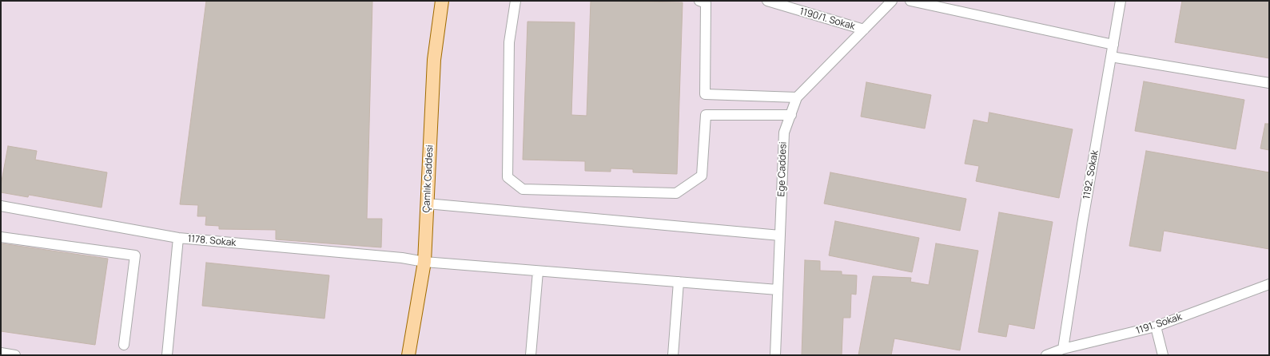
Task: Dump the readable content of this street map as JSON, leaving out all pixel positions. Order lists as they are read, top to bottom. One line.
{"streets":{"main road":["Çamlık Caddesi"],"street":["1190/1. Sokak","Ege Caddesi","1192. Sokak","1178. Sokak","1191. Sokak"]},"crossings":[["1190/1. Sokak","Ege Caddesi"],["Ege Caddesi","1178. Sokak"],["1192. Sokak","1191. Sokak"],["Çamlık Caddesi","1178. Sokak"]]}
